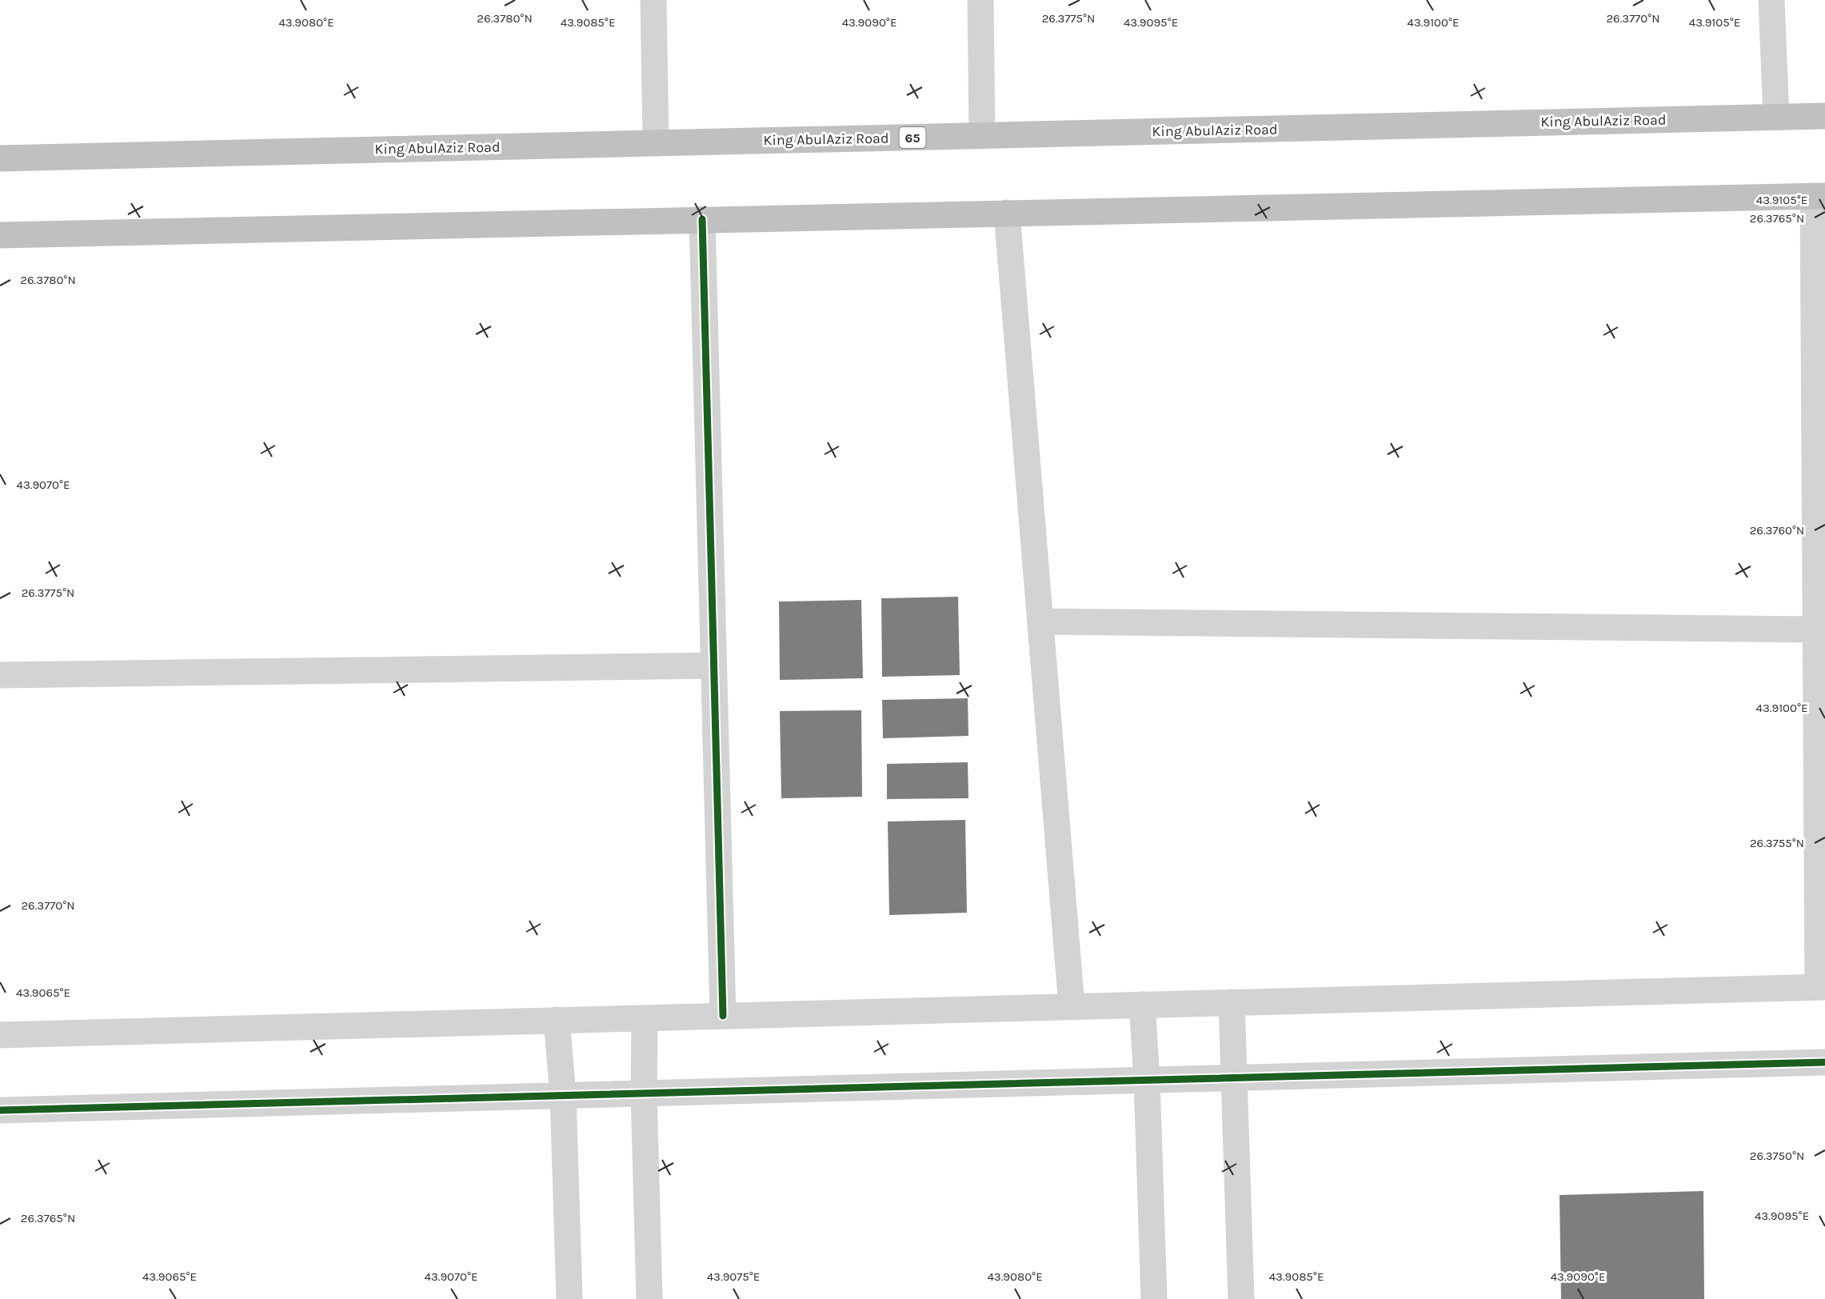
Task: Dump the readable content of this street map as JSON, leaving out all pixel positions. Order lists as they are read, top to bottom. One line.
{"streets":{"highway":["King AbulAziz Road","65"]},"coordinates":["26.3780°N","26.3775°N","26.3770°N","43.9080°E","43.9085°E","43.9090°E","43.9095°E","43.9100°E","43.9105°E","26.3765°N","43.9070°E","26.3760°N","26.3755°N","43.9065°E","26.3750°N","43.9075°E"]}
